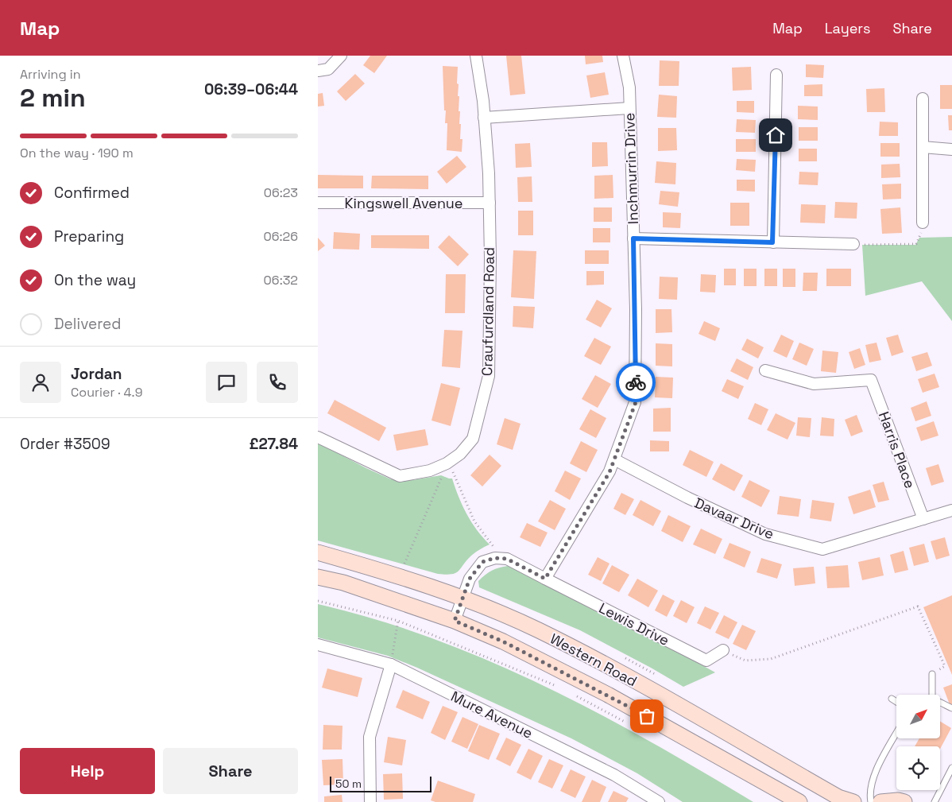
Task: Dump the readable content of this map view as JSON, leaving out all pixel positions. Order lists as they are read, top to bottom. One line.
{"streets":{"main road":["Western Road"],"street":["Inchmurrin Drive","Kingswell Avenue","Craufurdland Road","Harris Place","Davaar Drive","Lewis Drive","Mure Avenue"]},"crossings":[["Inchmurrin Drive","Davaar Drive"],["Inchmurrin Drive","Lewis Drive"],["Kingswell Avenue","Craufurdland Road"],["Harris Place","Davaar Drive"]],"scale_bar":"50 m","north":"top right","page":{"header":"Map","nav":["Map","Layers","Share"],"heading":["2 min","Arriving in","06:39–06:44"],"panel":["Jordan","Courier · 4.9","Order #3509","£27.84"],"bar":"On the way · 190 m","list":[["Confirmed","06:23"],["Preparing","06:26"],["On the way","06:32"],"Delivered"],"buttons":["Help","Share"],"scale":"50 m"}}
